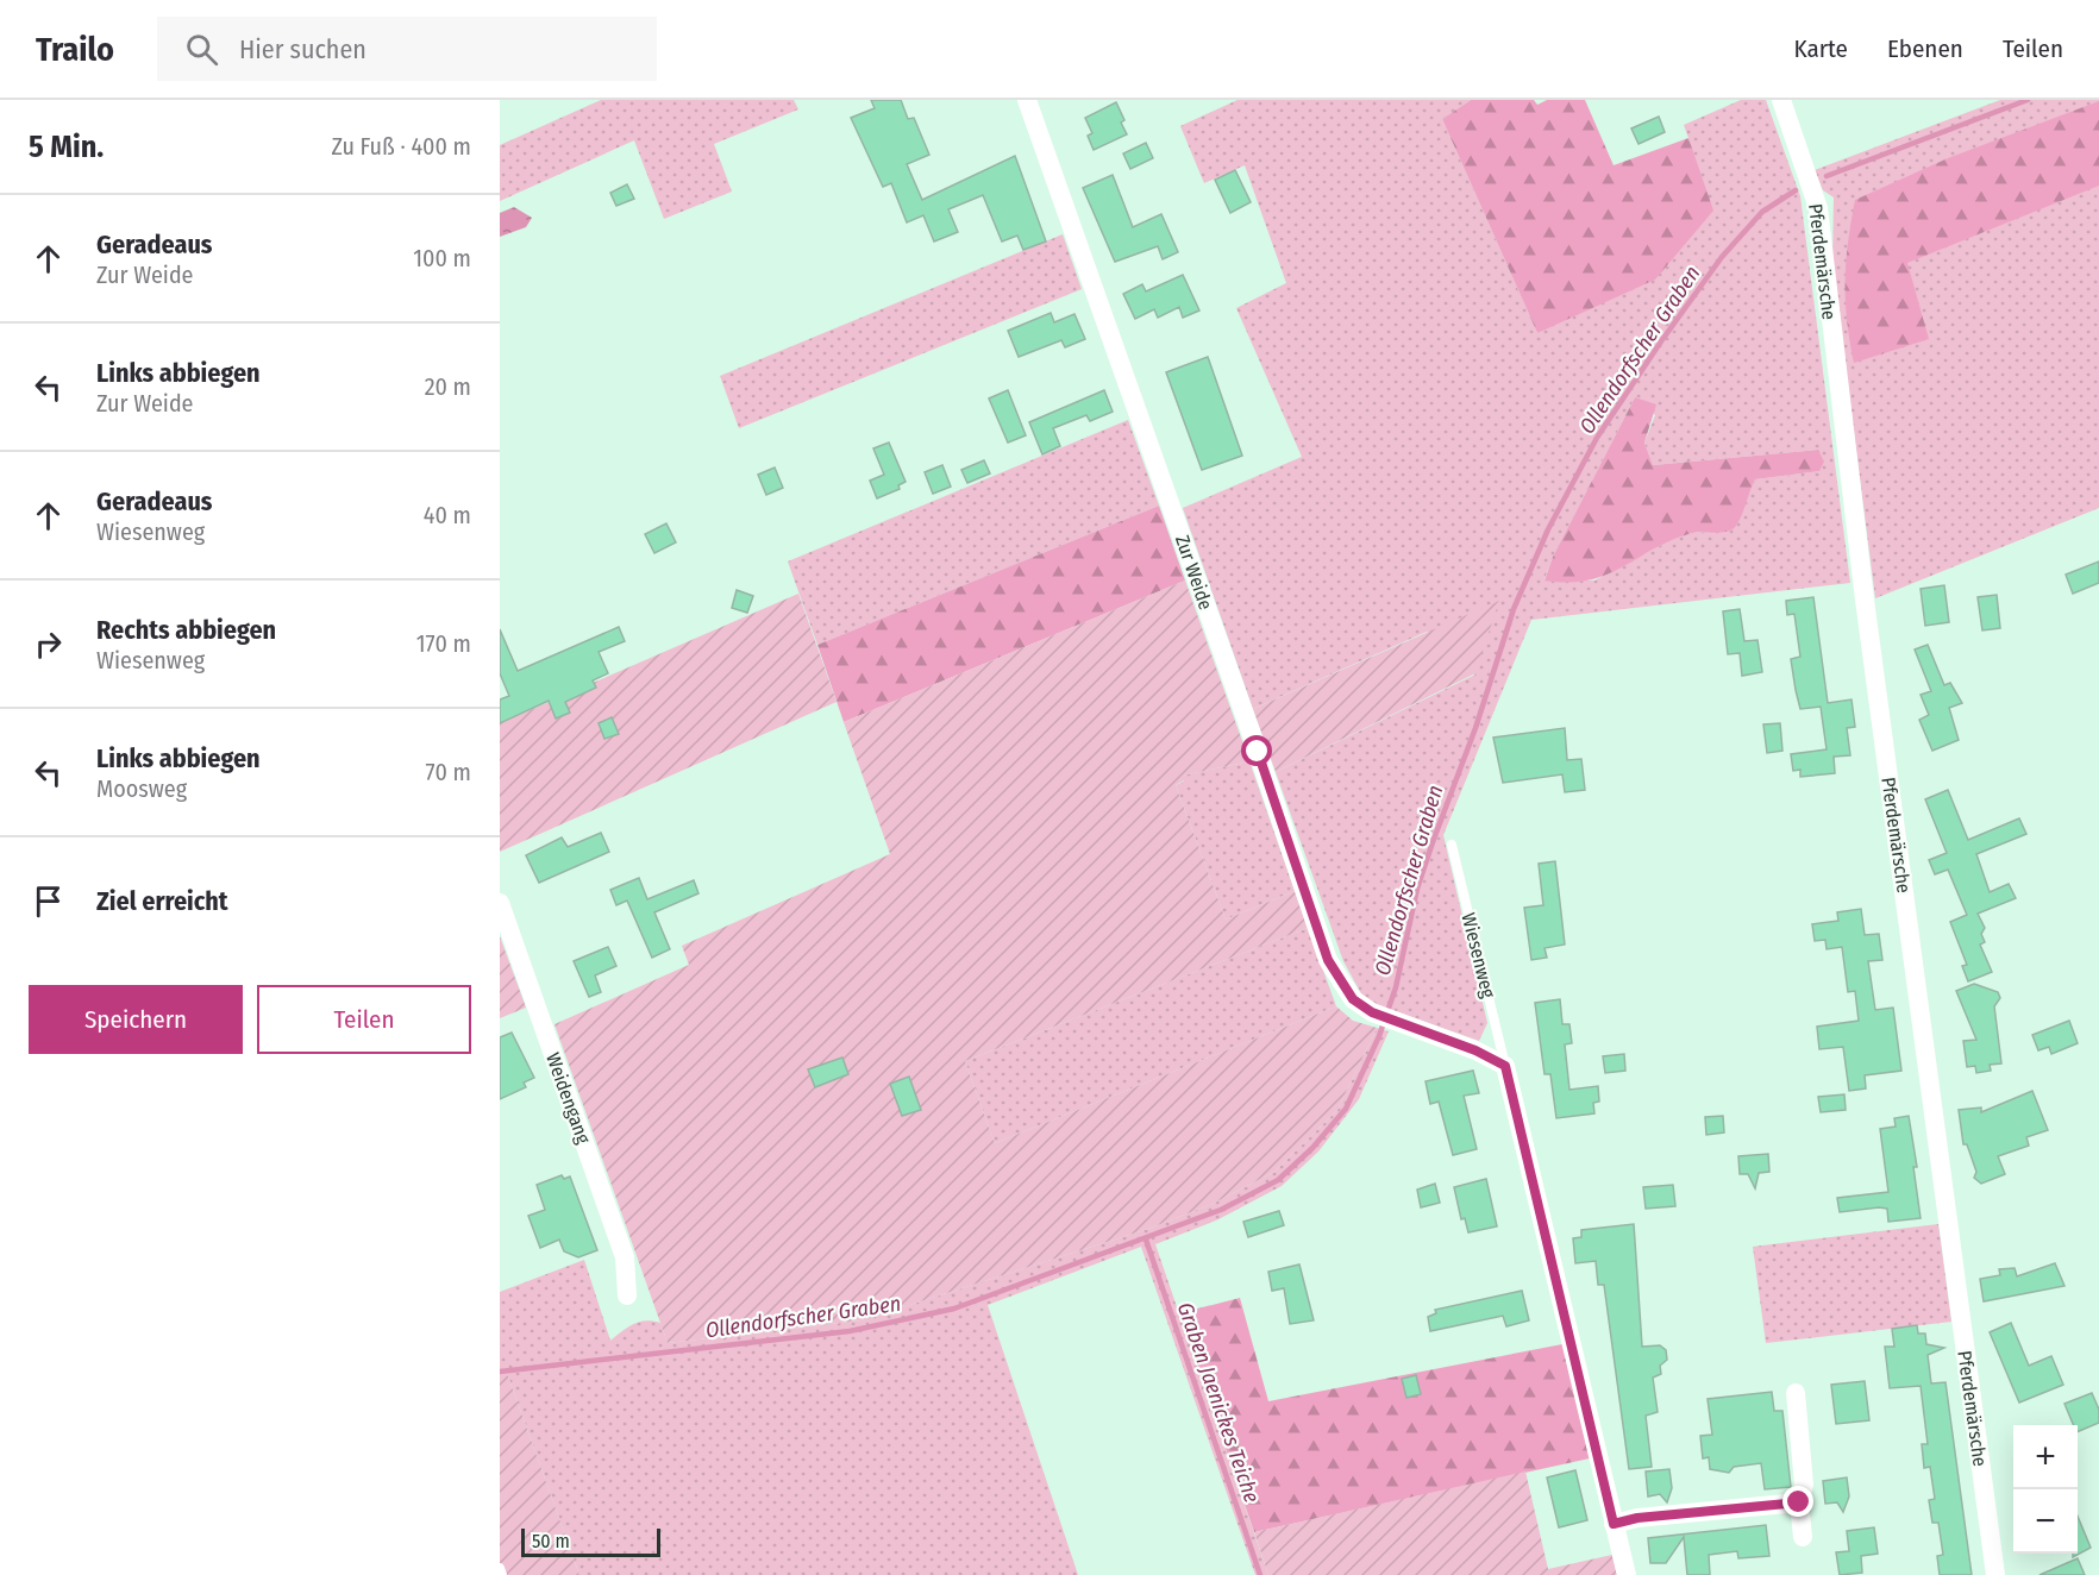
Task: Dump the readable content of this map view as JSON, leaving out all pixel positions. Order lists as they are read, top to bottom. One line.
{"streets":{"street":["Pferdemärsche","Zur Weide","Wiesenweg","Weidengang"]},"crossings":[["Zur Weide","Wiesenweg"]],"water":["Ollendorfscher Graben","Graben Jaenickes Teiche"],"scale_bar":"50 m","page":{"header":"Trailo","search":"Hier suchen","nav":["Karte","Ebenen","Teilen"],"heading":["5 Min.","Zu Fuß · 400 m"],"list":[["Geradeaus","Zur Weide","100 m"],["Links abbiegen","Zur Weide","20 m"],["Geradeaus","Wiesenweg","40 m"],["Rechts abbiegen","Wiesenweg","170 m"],["Links abbiegen","Moosweg","70 m"],"Ziel erreicht"],"buttons":["Speichern","Teilen"],"map_buttons":["+","−"],"scale":"50 m"}}
